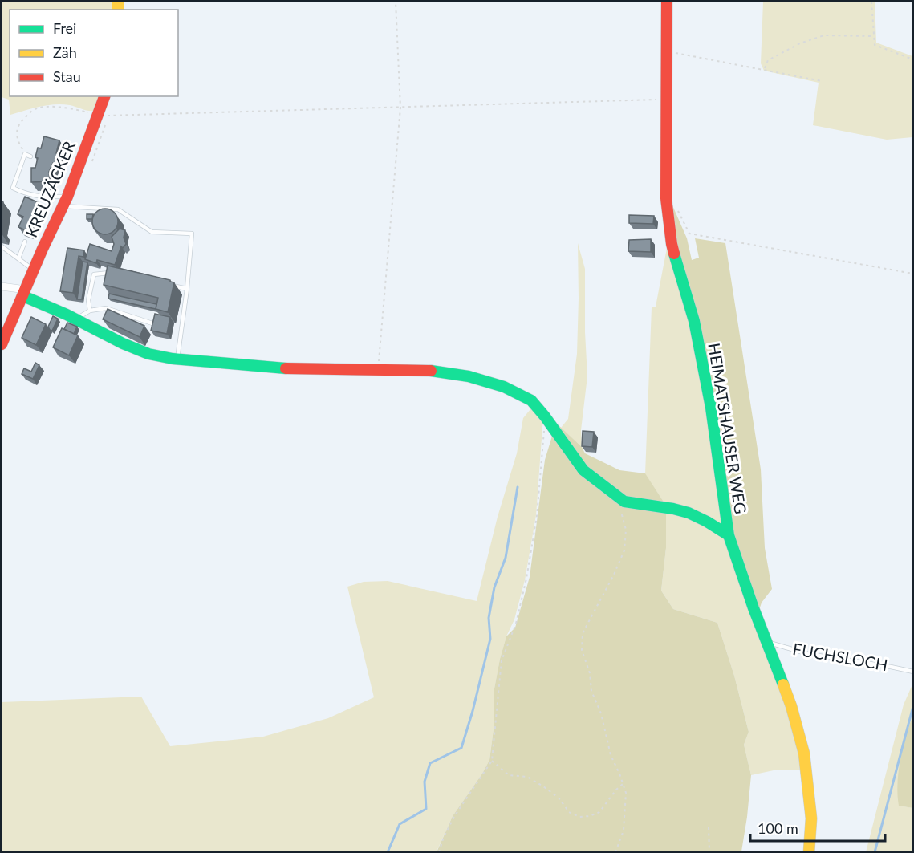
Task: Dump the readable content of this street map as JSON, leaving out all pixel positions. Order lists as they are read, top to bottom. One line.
{"streets":{"street":["KREUZÄCKER","HEIMATSHAUSER WEG"],"lane":["FUCHSLOCH"]},"crossings":[["HEIMATSHAUSER WEG","FUCHSLOCH"]],"legend":["Frei","Zäh","Stau"],"scale_bar":"100 m"}
